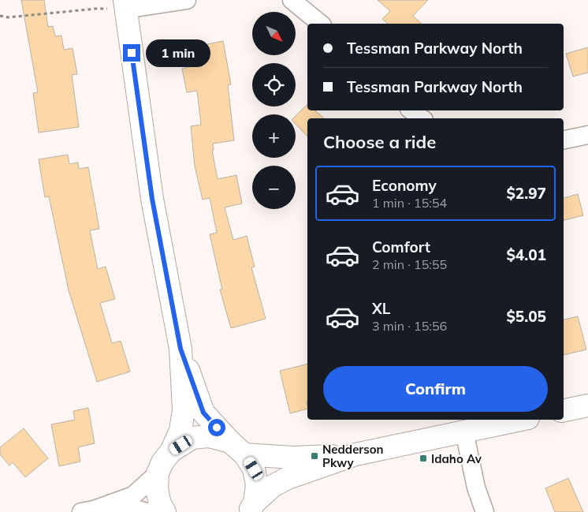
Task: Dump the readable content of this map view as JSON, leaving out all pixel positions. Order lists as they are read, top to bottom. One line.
{"places":{"transit":["Nedderson Pkwy","Idaho Av"]},"north":"bottom right","page":{"map_buttons":["+","−"],"banner":["Tessman Parkway North","Tessman Parkway North"],"bubble":"1 min","heading":"Choose a ride","list":[{"name":"Economy","note":"1 min · 15:54","value":"$2.97"},{"name":"Comfort","note":"2 min · 15:55","value":"$4.01"},{"name":"XL","note":"3 min · 15:56","value":"$5.05"}],"buttons":"Confirm"}}
